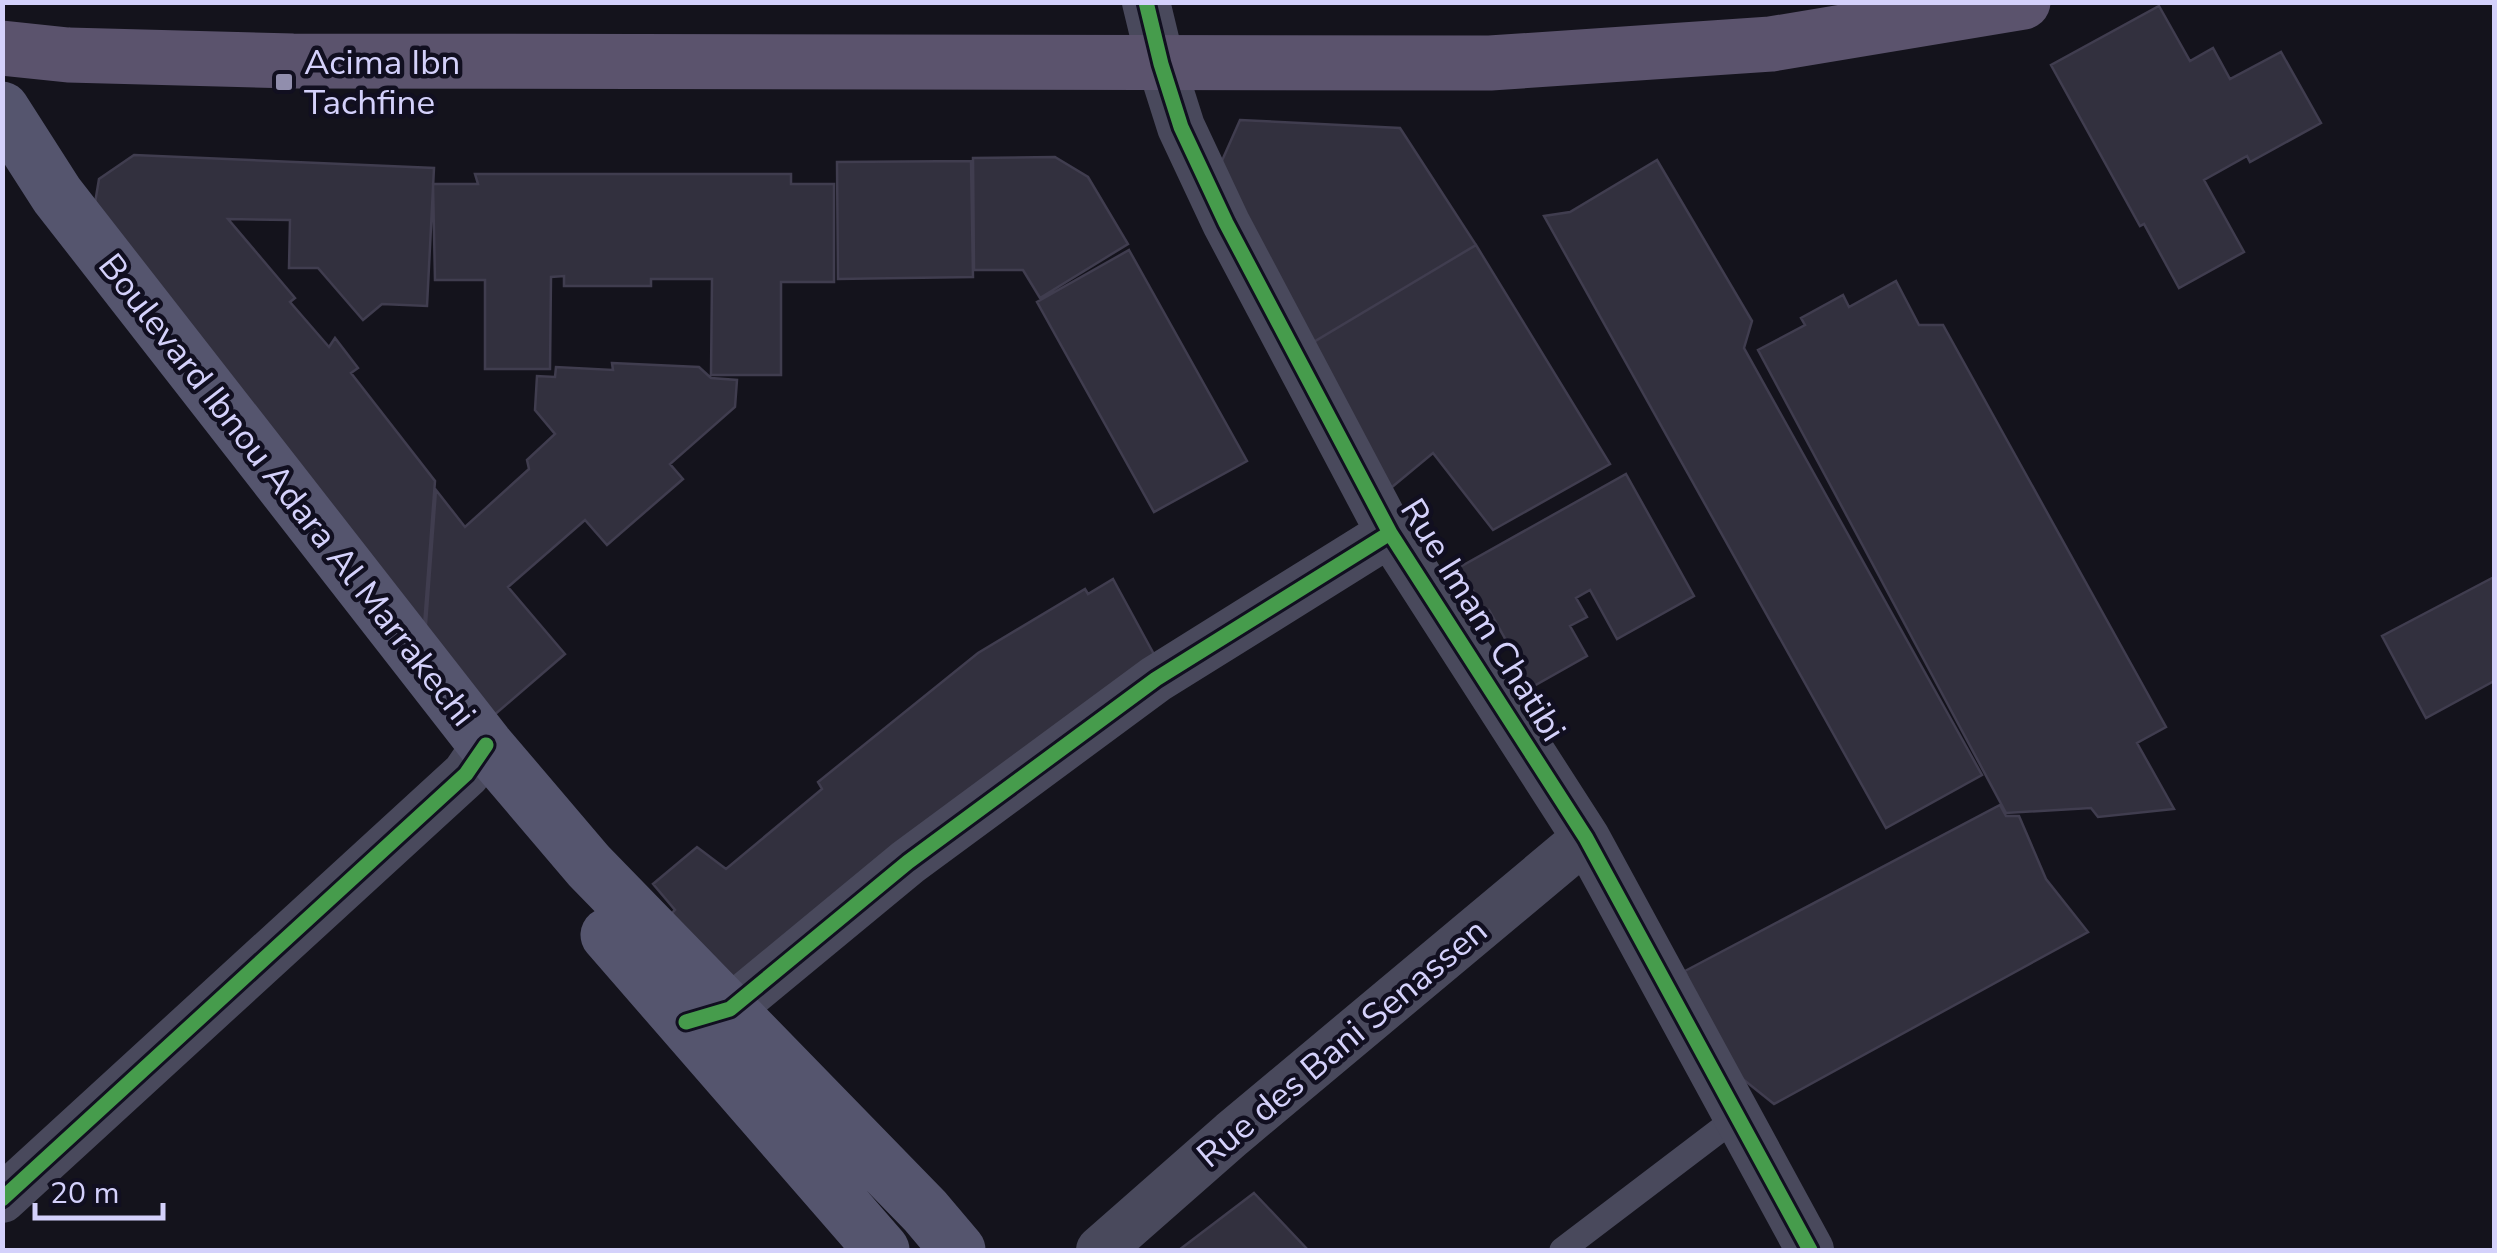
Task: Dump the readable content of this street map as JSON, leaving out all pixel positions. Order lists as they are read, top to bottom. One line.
{"streets":{"main road":["Boulevard Ibnou Adara Al Marrakechi"],"street":["Rue Imam Chatibi","Rue des Bani Senassen"]},"crossings":[["Rue Imam Chatibi","Rue des Bani Senassen"]],"places":{"transit":["Acima Ibn Tachfine"]},"scale_bar":"20 m"}
